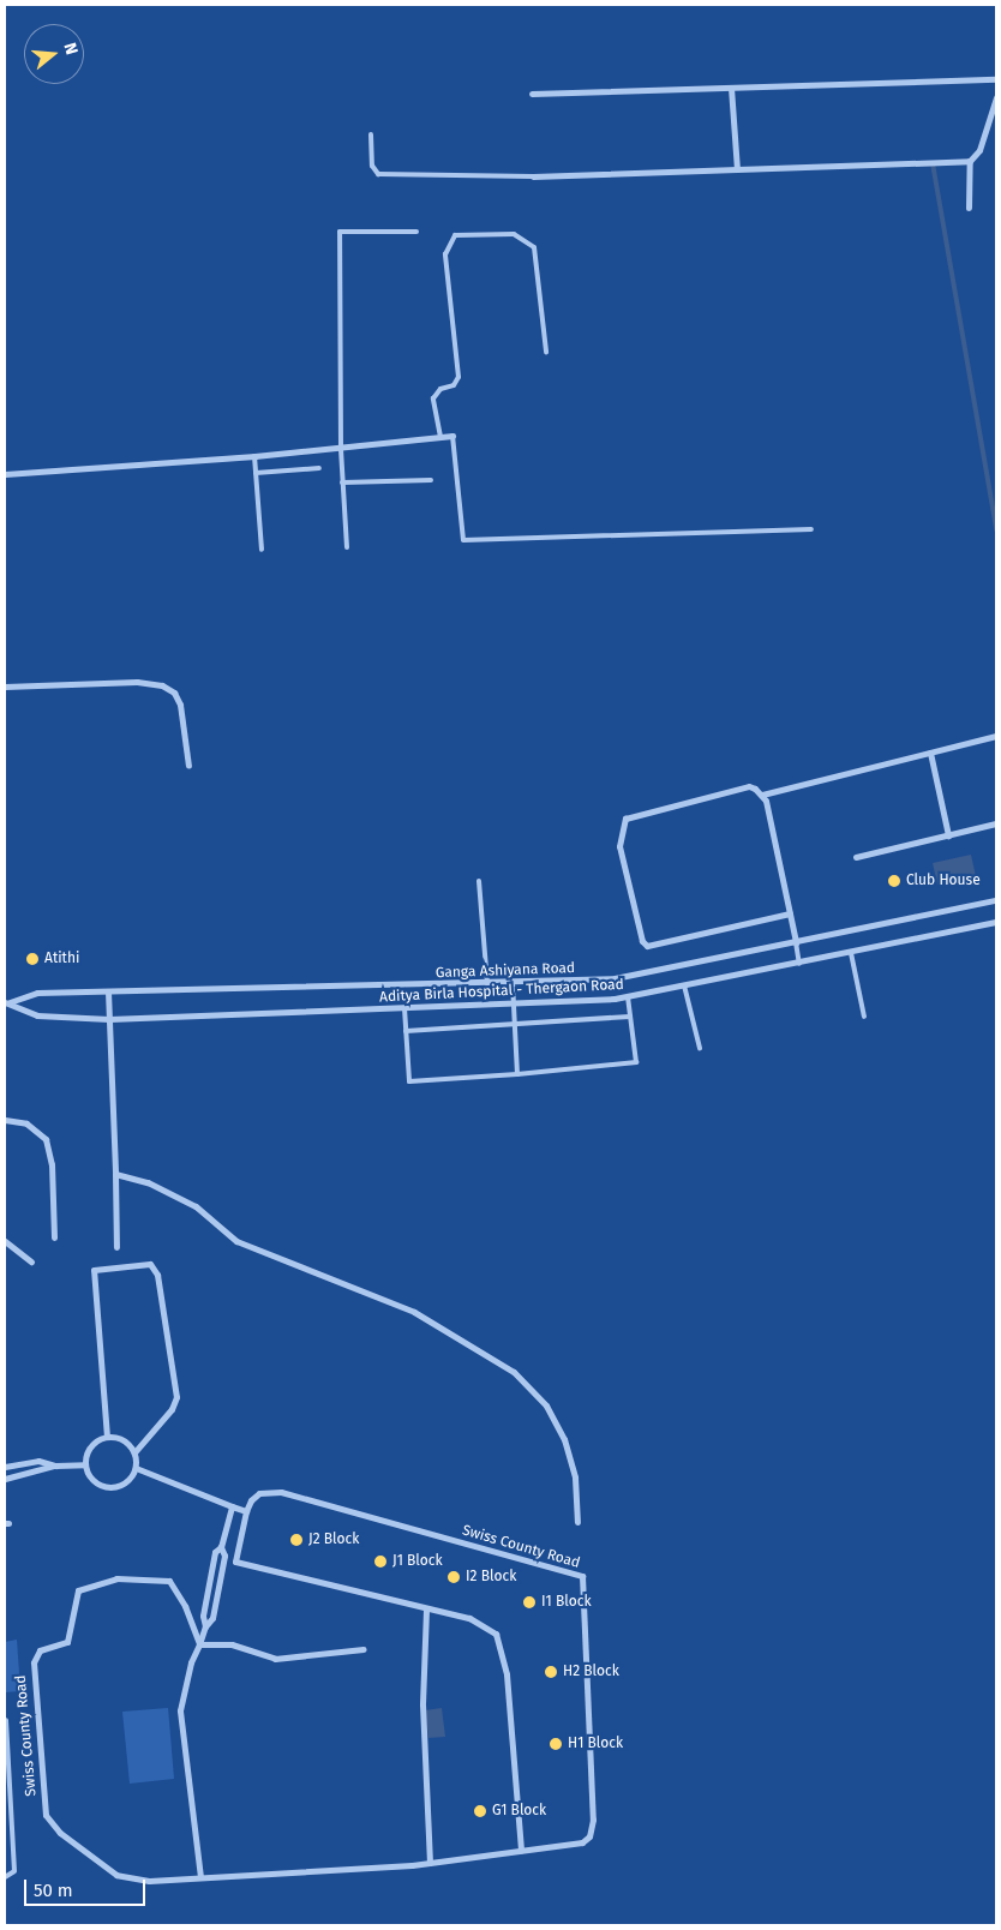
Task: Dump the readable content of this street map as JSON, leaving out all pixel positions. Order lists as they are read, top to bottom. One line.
{"streets":{"street":["Ganga Ashiyana Road","Aditya Birla Hospital - Thergaon Road","Swiss County Road"]},"crossings":[["Ganga Ashiyana Road","Aditya Birla Hospital - Thergaon Road"]],"places":["Club House","Atithi","J2 Block","J1 Block","I2 Block","I1 Block","H2 Block","H1 Block","G1 Block"],"scale_bar":"50 m","north":"right"}
